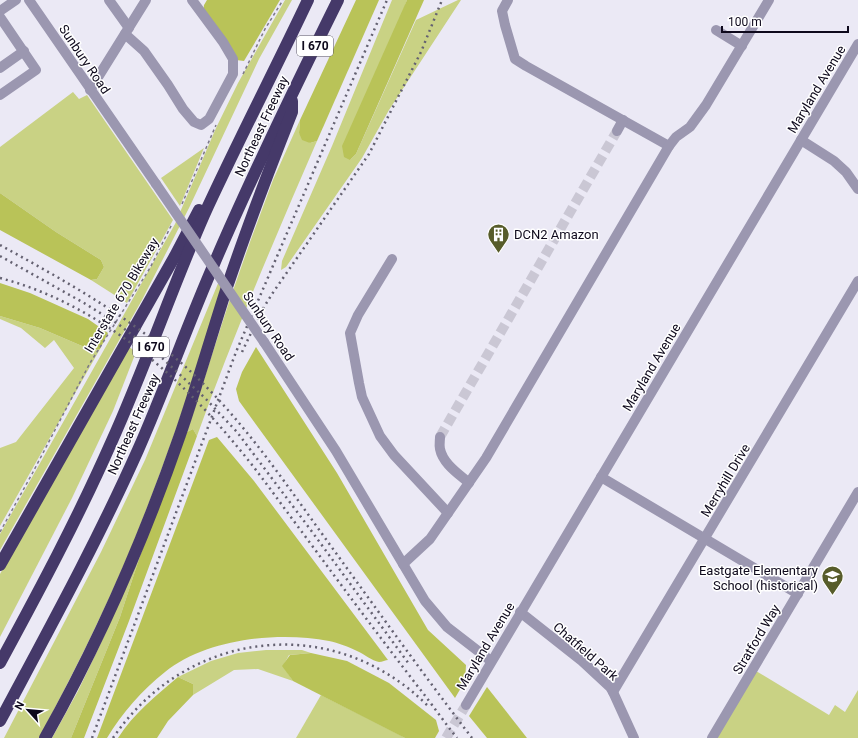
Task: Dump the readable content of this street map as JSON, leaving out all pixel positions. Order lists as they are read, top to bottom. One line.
{"streets":{"highway":["I 670","Northeast Freeway"],"street":["Sunbury Road","Maryland Avenue","Merryhill Drive","Stratford Way","Chatfield Park"],"path":["Interstate 670 Bikeway"]},"crossings":[["Sunbury Road","Maryland Avenue"],["Maryland Avenue","Chatfield Park"],["Merryhill Drive","Chatfield Park"]],"places":{"building":["DCN2 Amazon"],"school or university":["Eastgate Elementary School (historical)"]},"scale_bar":"100 m","north":"top left"}
